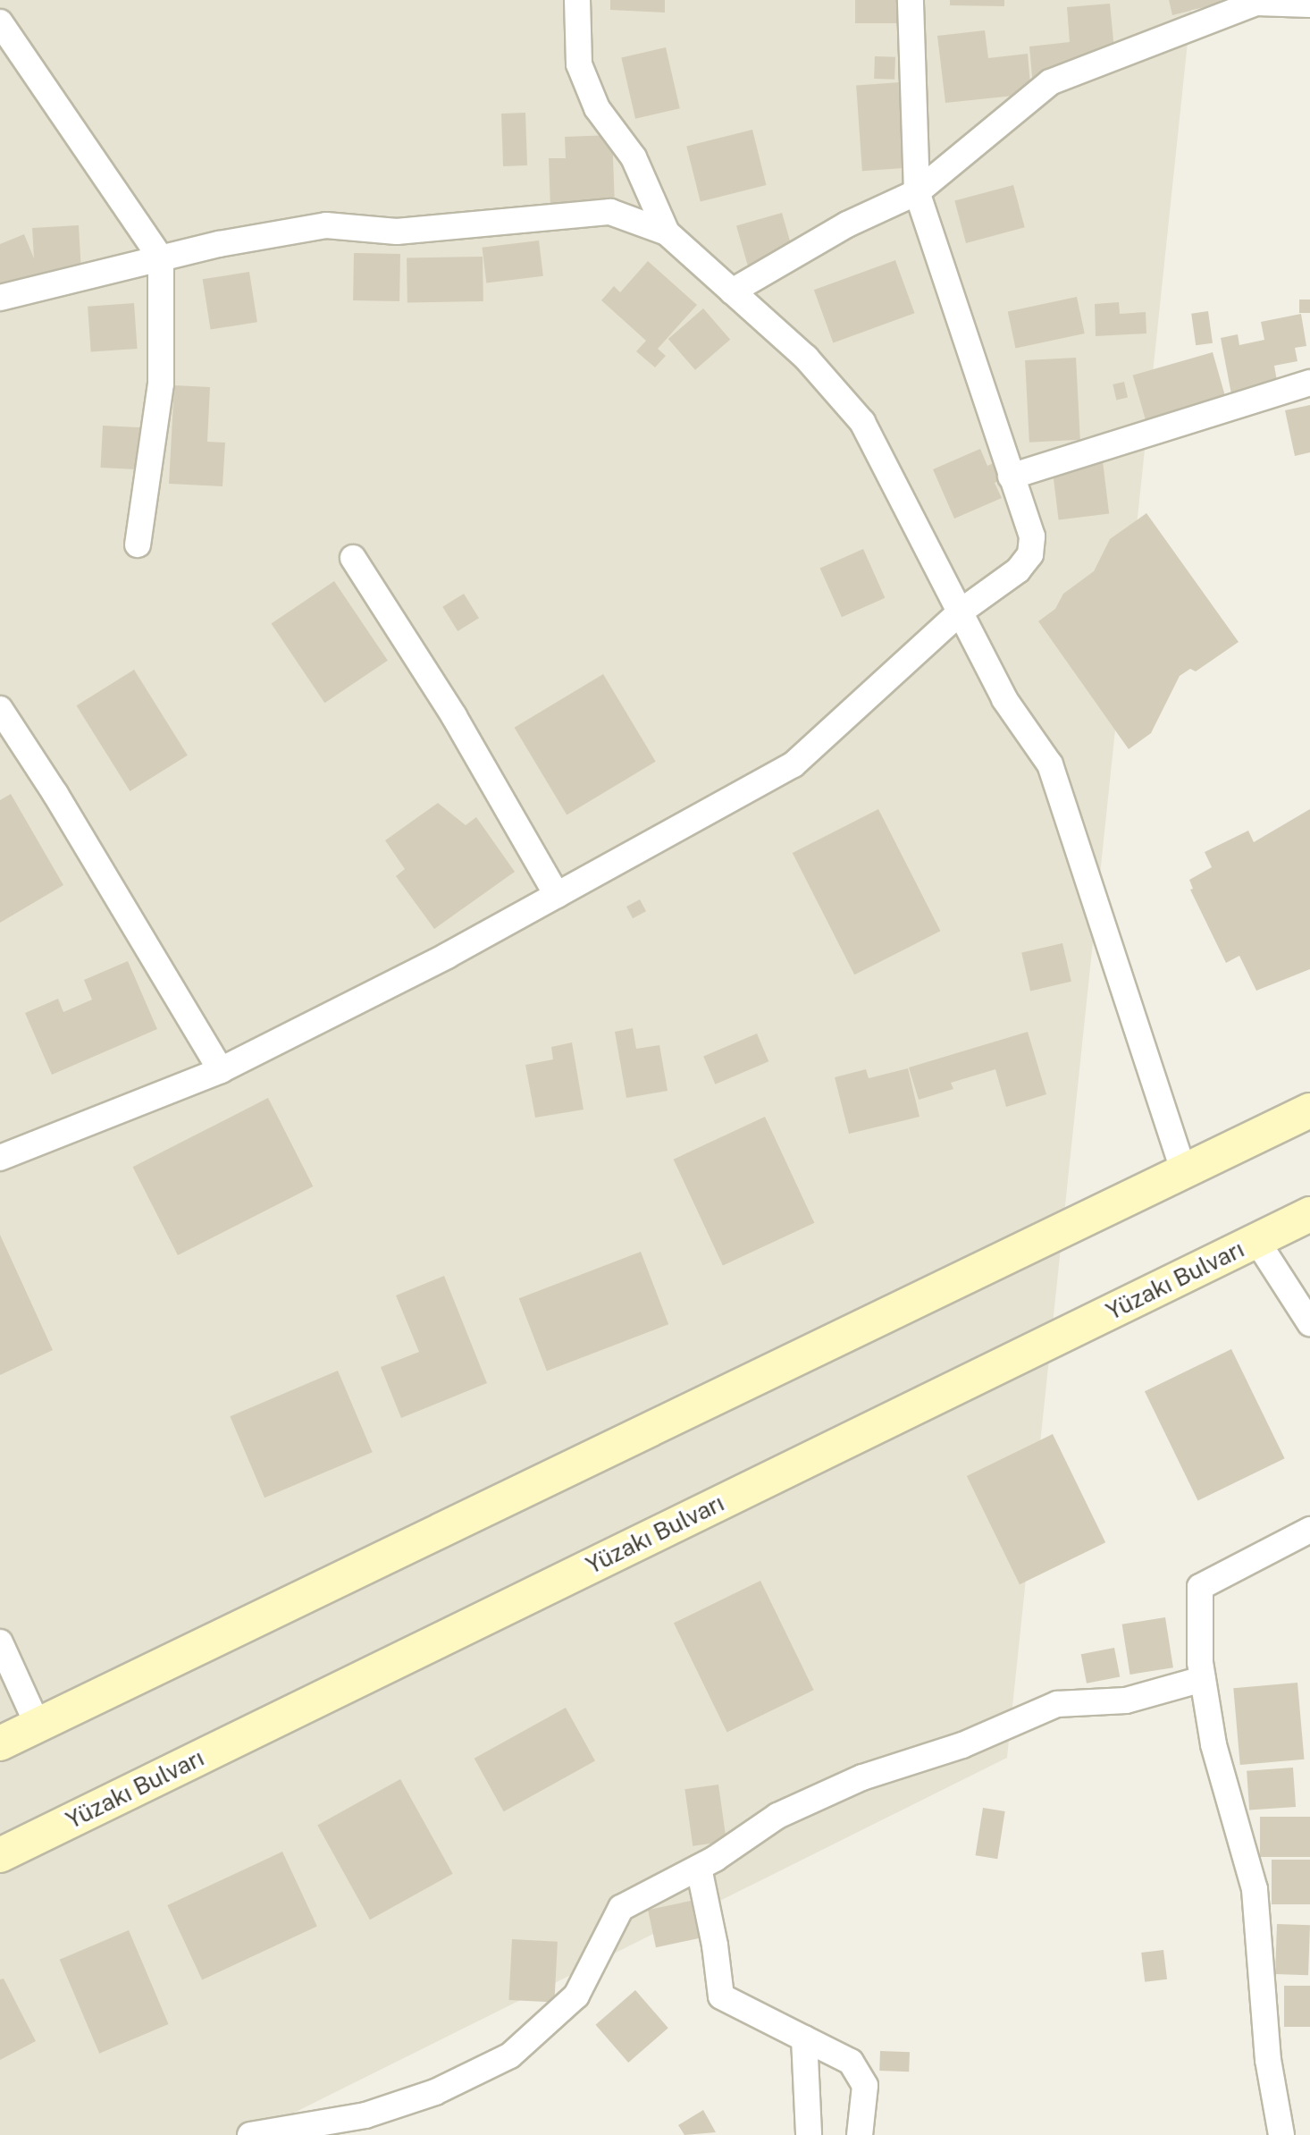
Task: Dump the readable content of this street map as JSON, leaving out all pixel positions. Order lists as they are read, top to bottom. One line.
{"streets":{"main road":["Yüzakı Bulvarı"]}}
